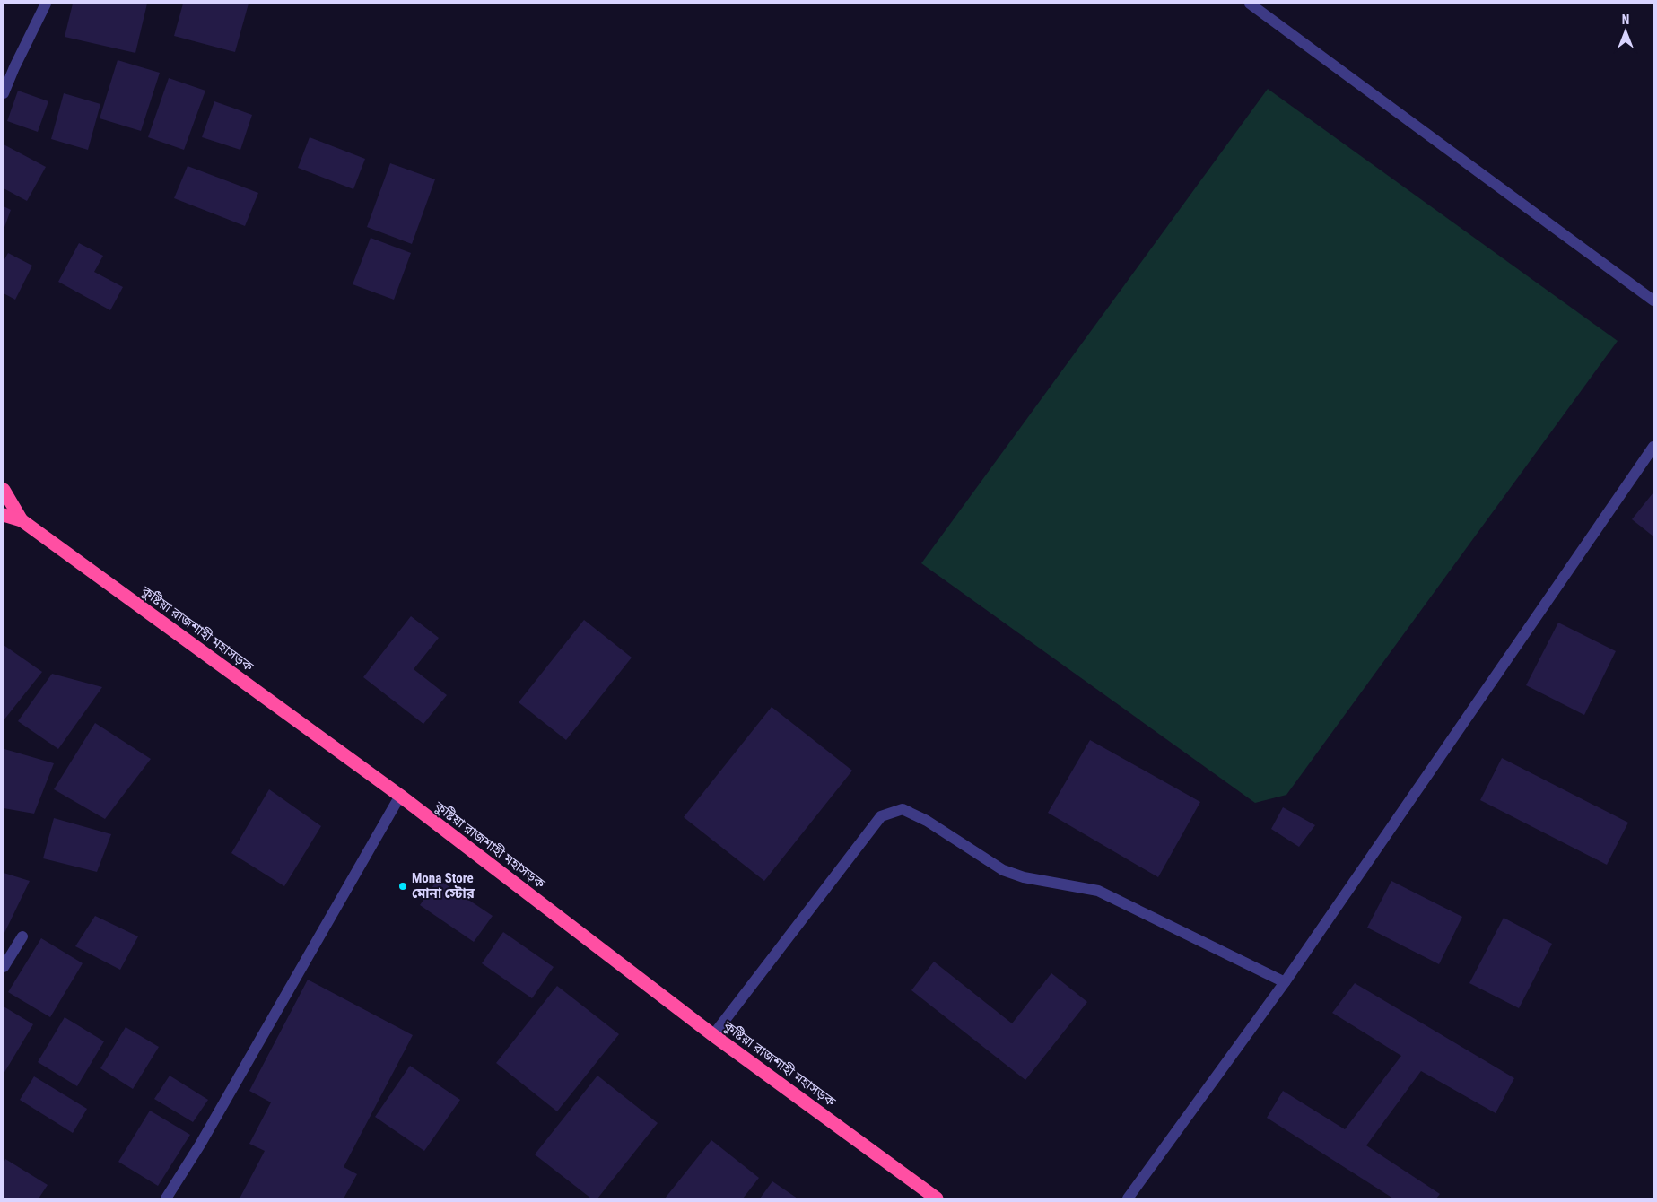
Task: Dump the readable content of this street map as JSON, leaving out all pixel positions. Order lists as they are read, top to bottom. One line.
{"streets":{"highway":["কুষ্টিয়া রাজশাহী মহাসড়ক"]},"places":["Mona Store মোনা স্টোর"],"north":"top"}
